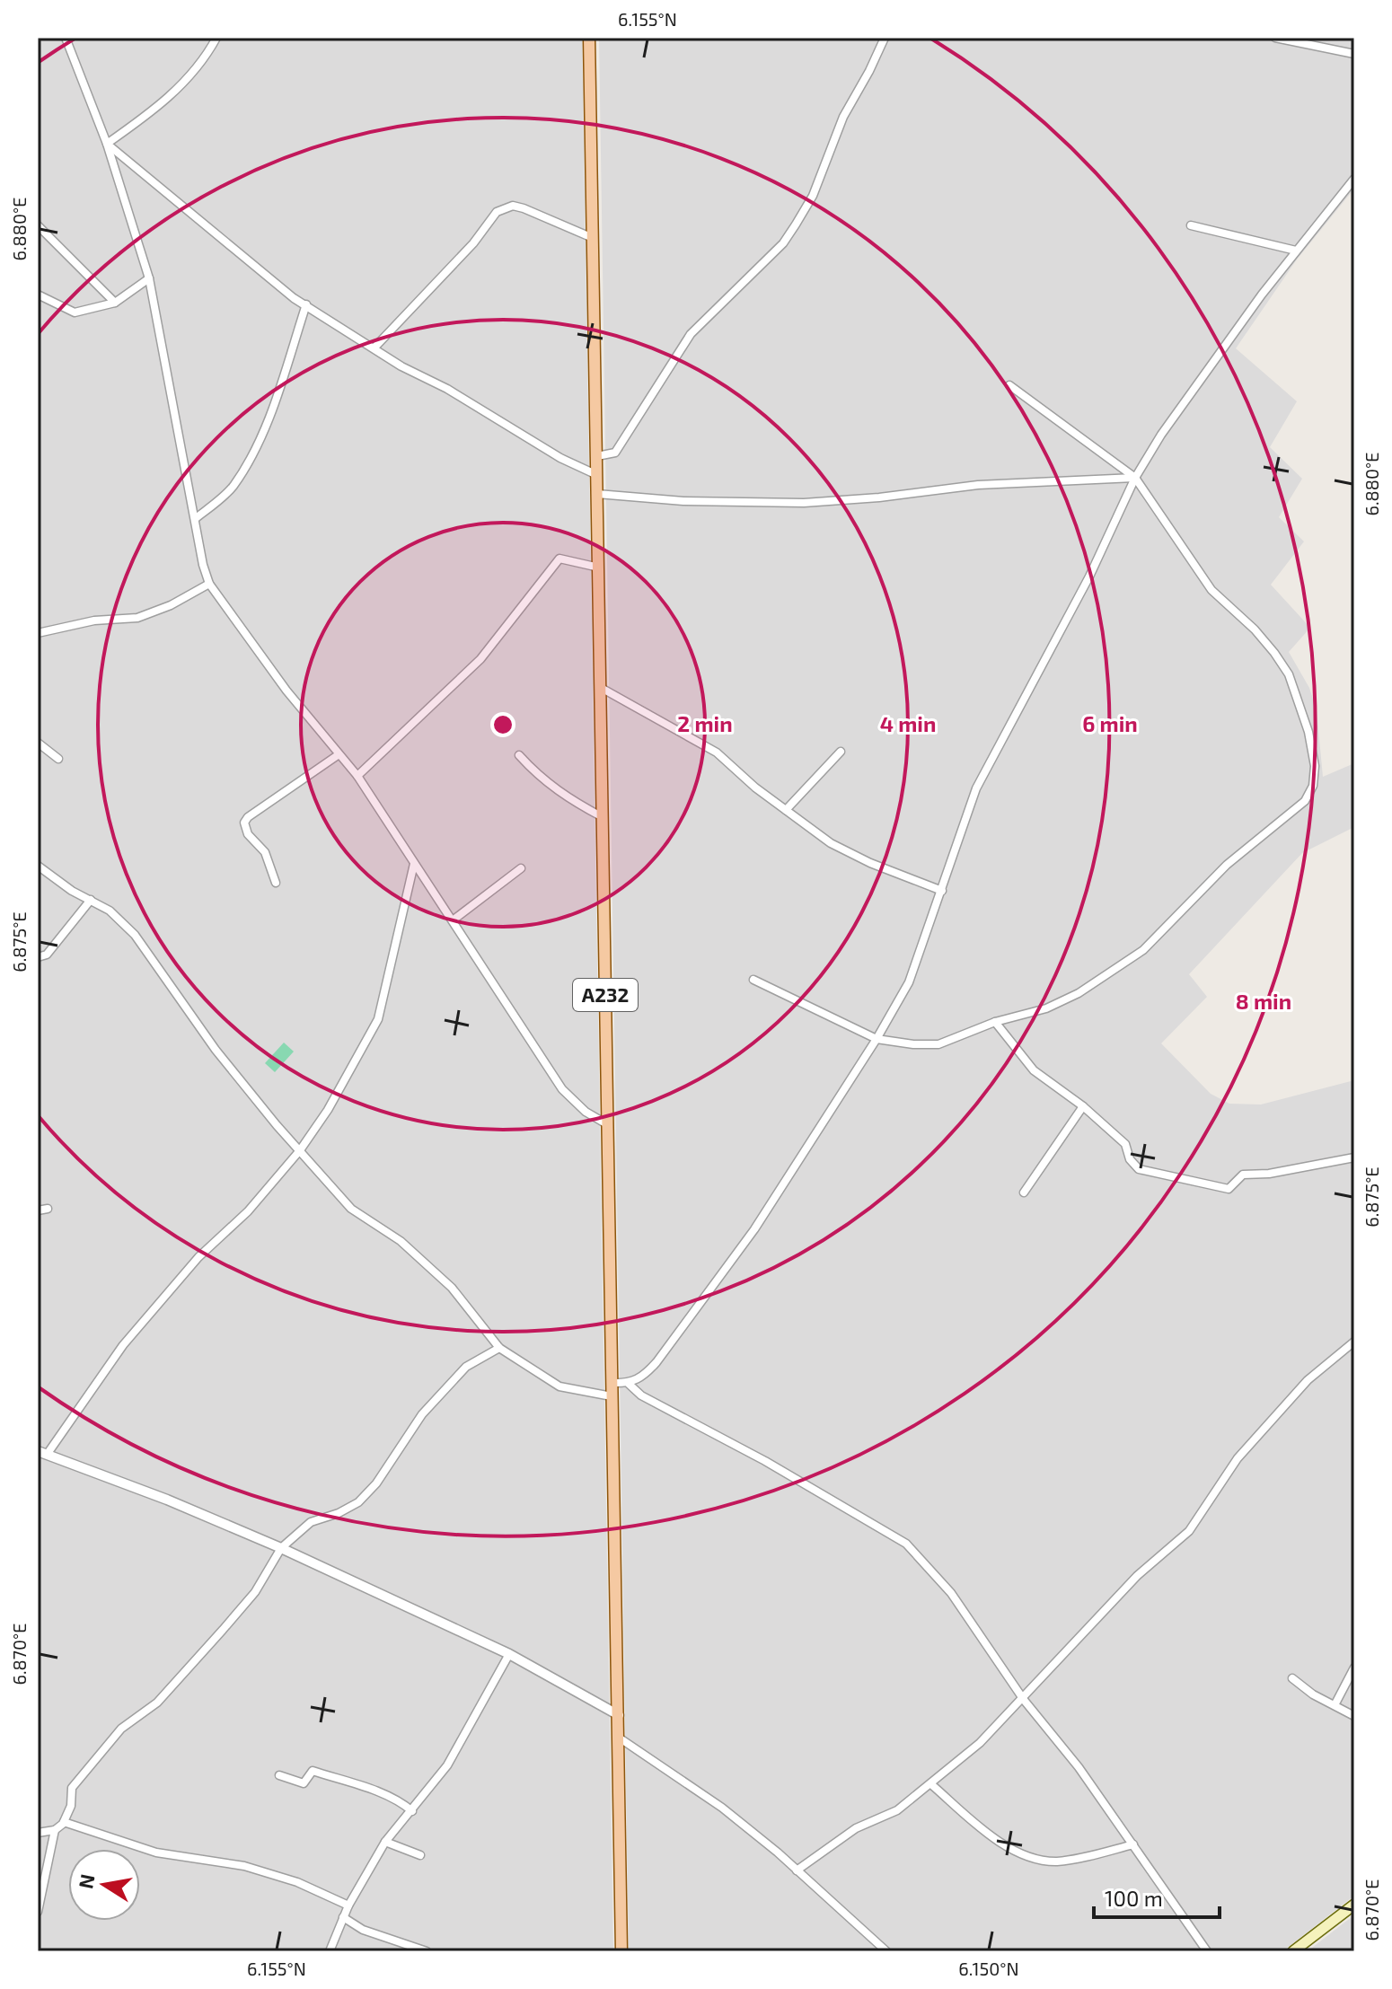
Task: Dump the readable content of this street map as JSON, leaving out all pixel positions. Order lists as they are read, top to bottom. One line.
{"streets":{"main road":["A232"]},"scale_bar":"100 m","north":"left","coordinates":["6.155°N","6.880°E","6.875°E","6.870°E","6.150°N"],"rings":["2 min","4 min","6 min","8 min"]}
